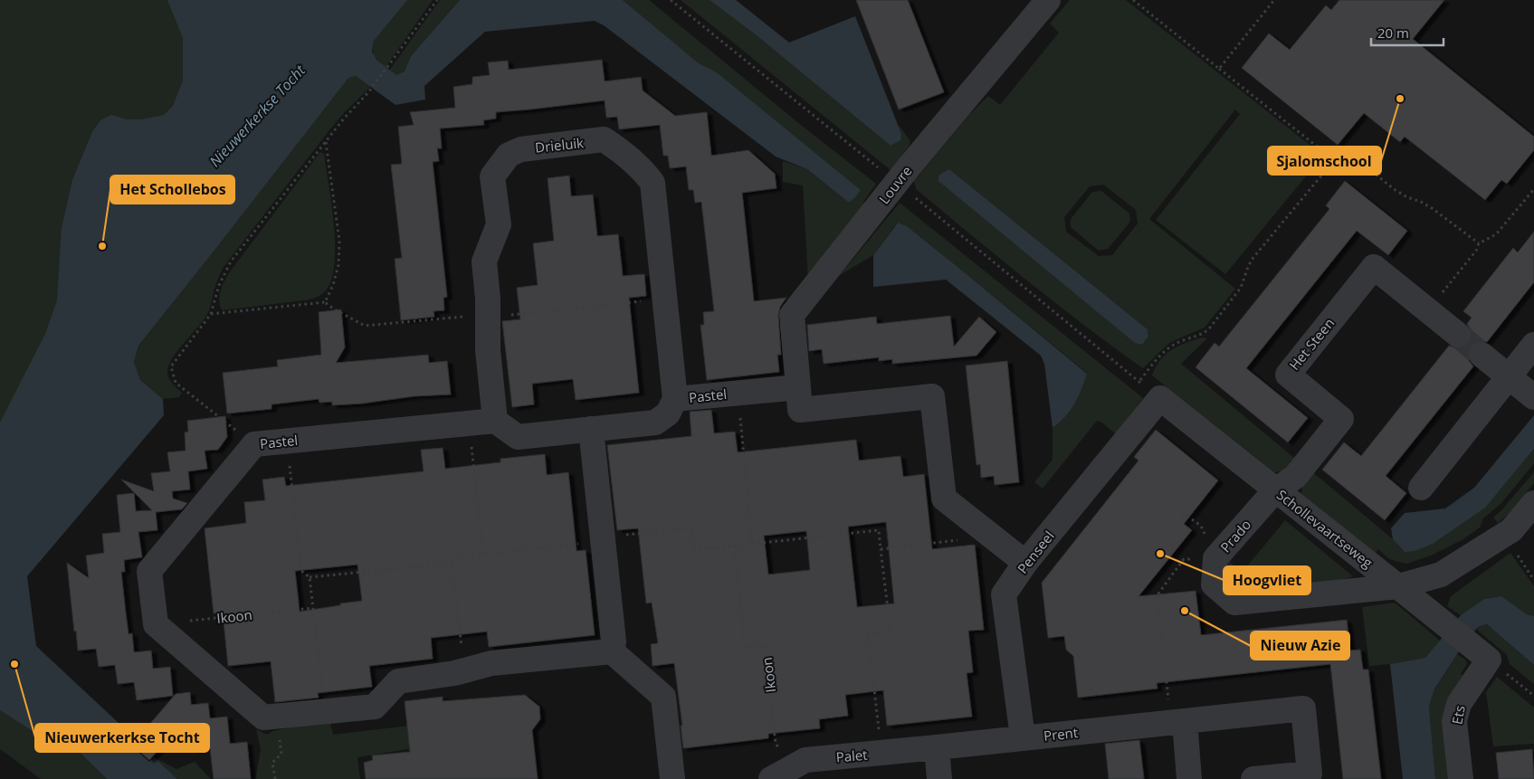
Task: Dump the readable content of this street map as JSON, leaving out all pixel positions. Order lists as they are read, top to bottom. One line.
{"streets":{"street":["Drieluik","Louvre","Het Steen","Pastel","Schollevaartseweg","Prado","Penseel","Ets","Prent","Palet"],"path":["Ikoon"]},"crossings":[["Drieluik","Pastel"],["Louvre","Pastel"],["Het Steen","Schollevaartseweg"],["Het Steen","Prado"],["Pastel","Ikoon"],["Schollevaartseweg","Prado"],["Schollevaartseweg","Penseel"],["Schollevaartseweg","Ets"],["Penseel","Prent"],["Ikoon","Palet"],["Prent","Palet"]],"water":["Nieuwerkerkse Tocht"],"places":["Sjalomschool","Het Schollebos","Hoogvliet","Nieuw Azie","Nieuwerkerkse Tocht"],"scale_bar":"20 m"}
